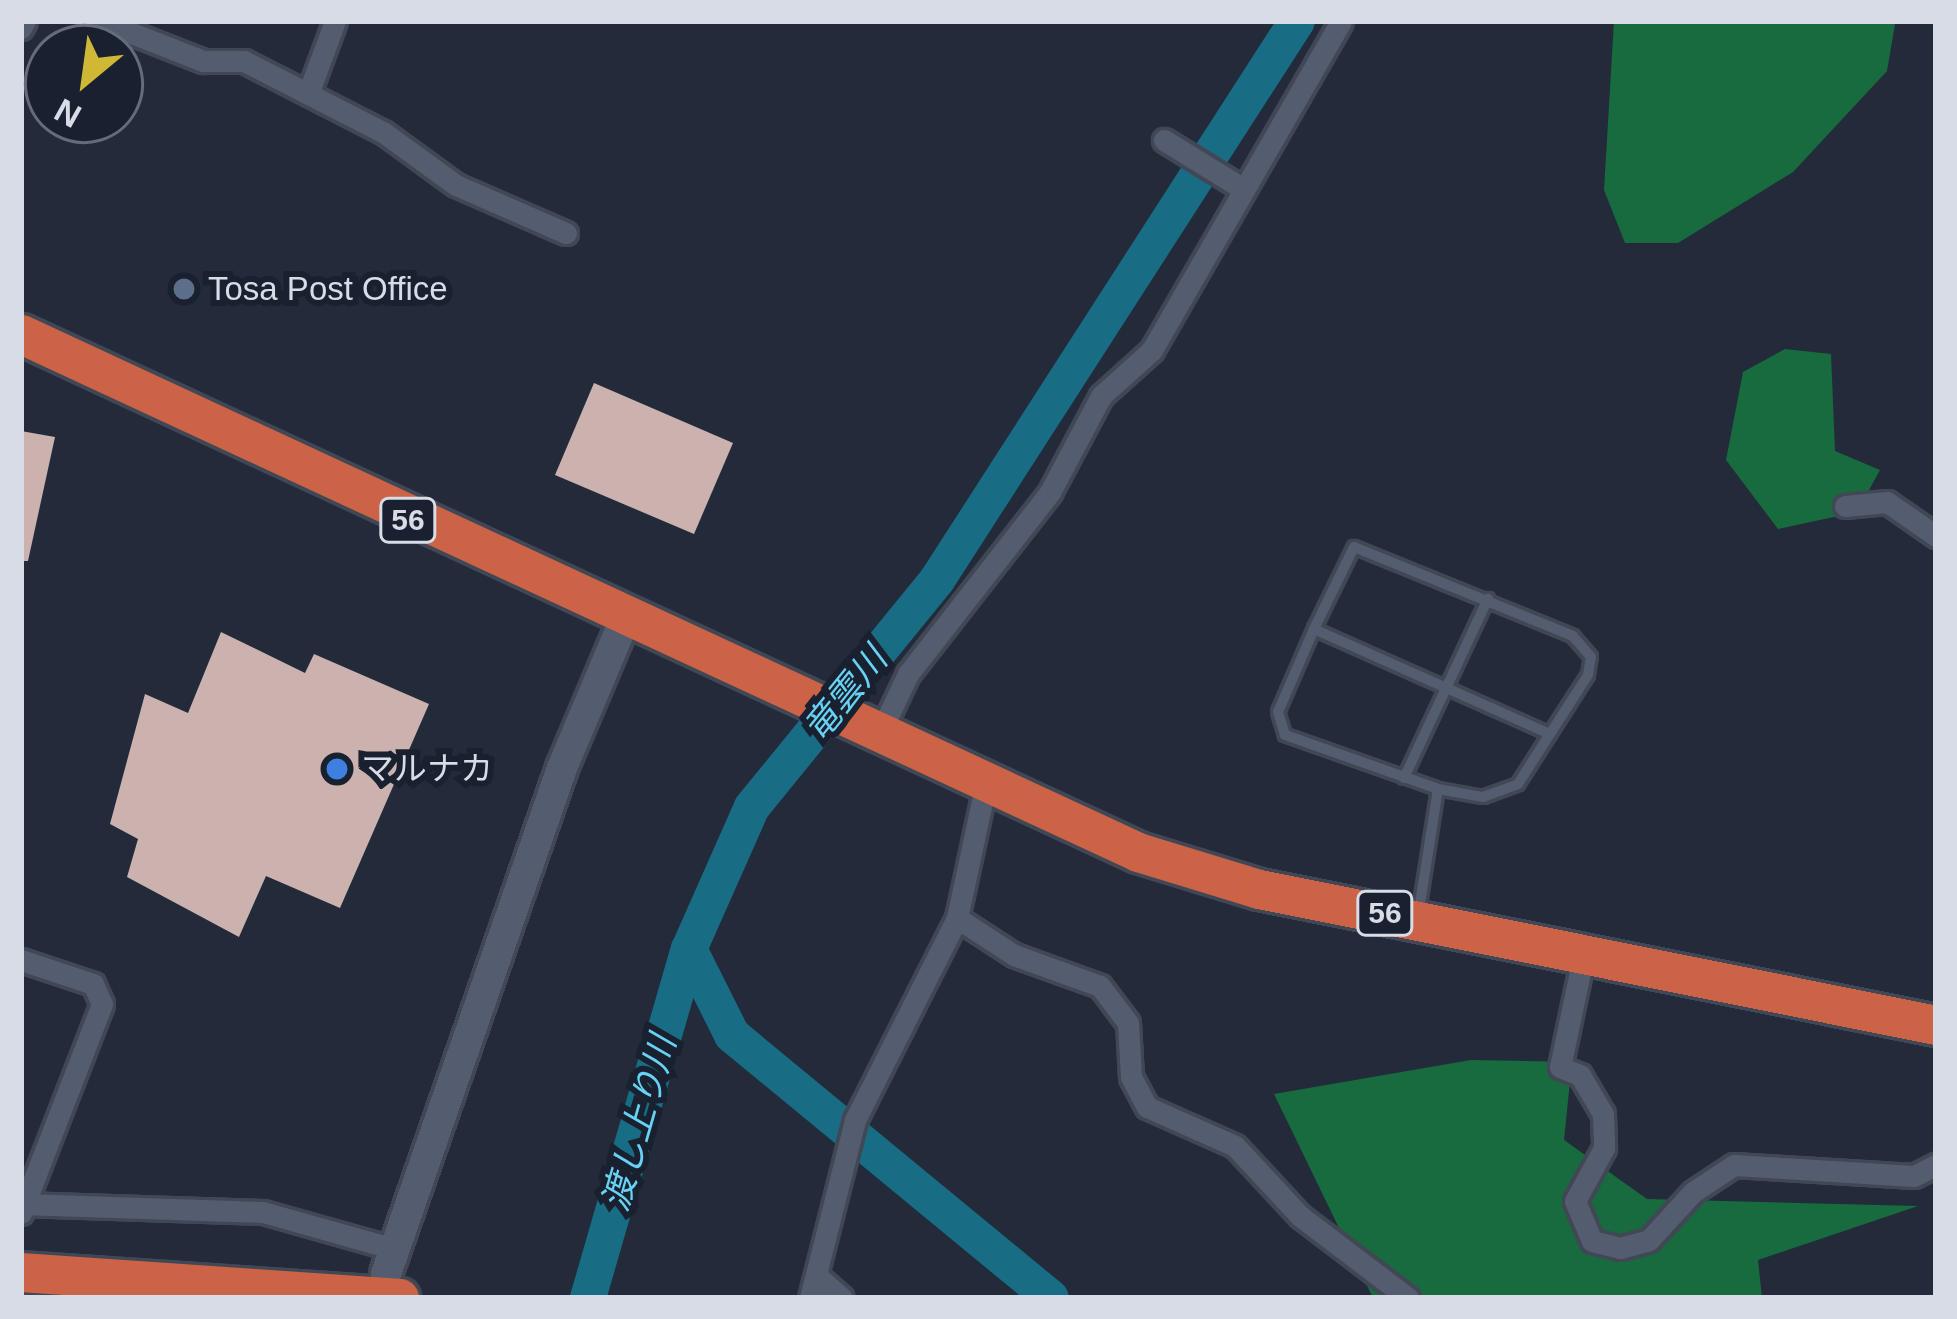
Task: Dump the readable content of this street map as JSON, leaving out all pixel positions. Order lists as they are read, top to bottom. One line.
{"streets":{"highway":["56"]},"water":["竜雲川","渡し上り川"],"places":["Tosa Post Office","マルナカ"],"north":"bottom left"}
